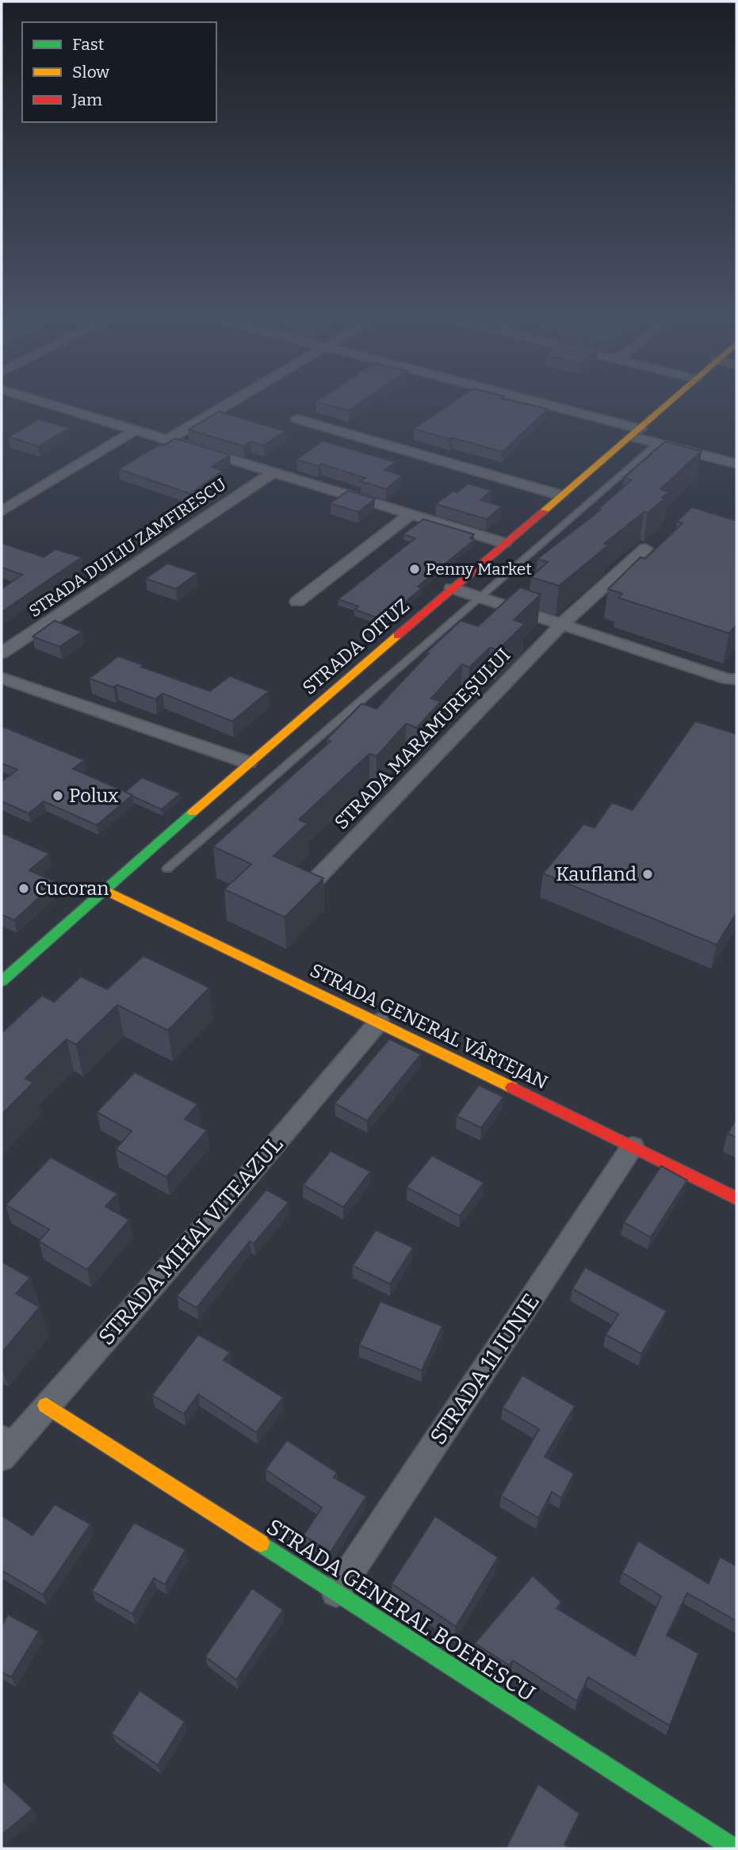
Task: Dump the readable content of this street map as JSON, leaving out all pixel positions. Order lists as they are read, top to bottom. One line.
{"streets":{"main road":["STRADA OITUZ","STRADA GENERAL VÂRTEJAN","STRADA GENERAL BOERESCU"],"street":["STRADA DUILIU ZAMFIRESCU","STRADA MARAMUREȘULUI","STRADA MIHAI VITEAZUL","STRADA 11 IUNIE"]},"crossings":[["STRADA OITUZ","STRADA GENERAL VÂRTEJAN"],["STRADA GENERAL VÂRTEJAN","STRADA MIHAI VITEAZUL"],["STRADA GENERAL VÂRTEJAN","STRADA 11 IUNIE"],["STRADA MIHAI VITEAZUL","STRADA GENERAL BOERESCU"],["STRADA 11 IUNIE","STRADA GENERAL BOERESCU"]],"places":["Penny Market","Polux","Kaufland","Cucoran"],"legend":["Fast","Slow","Jam"]}
